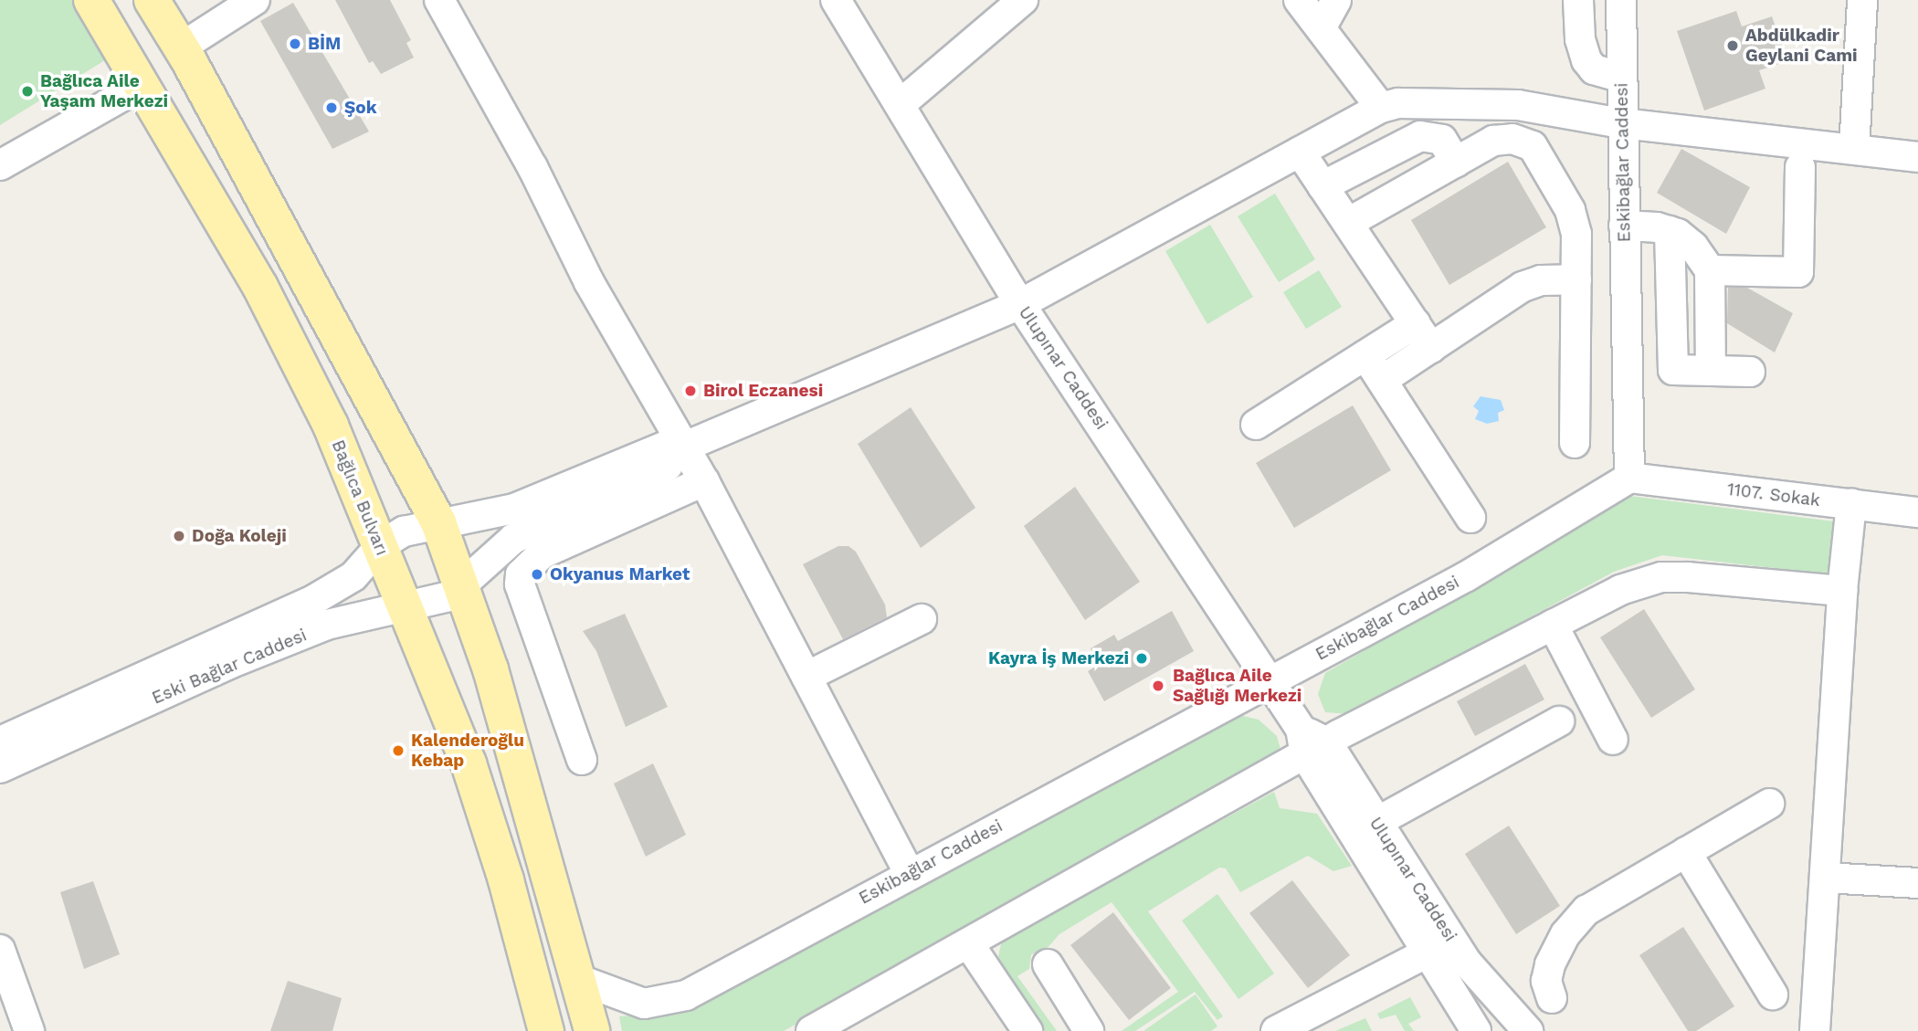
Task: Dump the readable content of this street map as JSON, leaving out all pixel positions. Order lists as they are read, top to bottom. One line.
{"streets":{"main road":["Bağlıca Bulvarı"],"street":["Eskibağlar Caddesi","Ulupınar Caddesi","1107. Sokak","Eski Bağlar Caddesi"]},"crossings":[["Eskibağlar Caddesi","Ulupınar Caddesi"],["Eskibağlar Caddesi","1107. Sokak"],["Bağlıca Bulvarı","Eski Bağlar Caddesi"]],"places":["BİM","Abdülkadir Geylani Cami","Bağlıca Aile Yaşam Merkezi","Şok","Birol Eczanesi","Doğa Koleji","Okyanus Market","Kayra İş Merkezi","Bağlıca Aile Sağlığı Merkezi","Kalenderoğlu Kebap"]}
